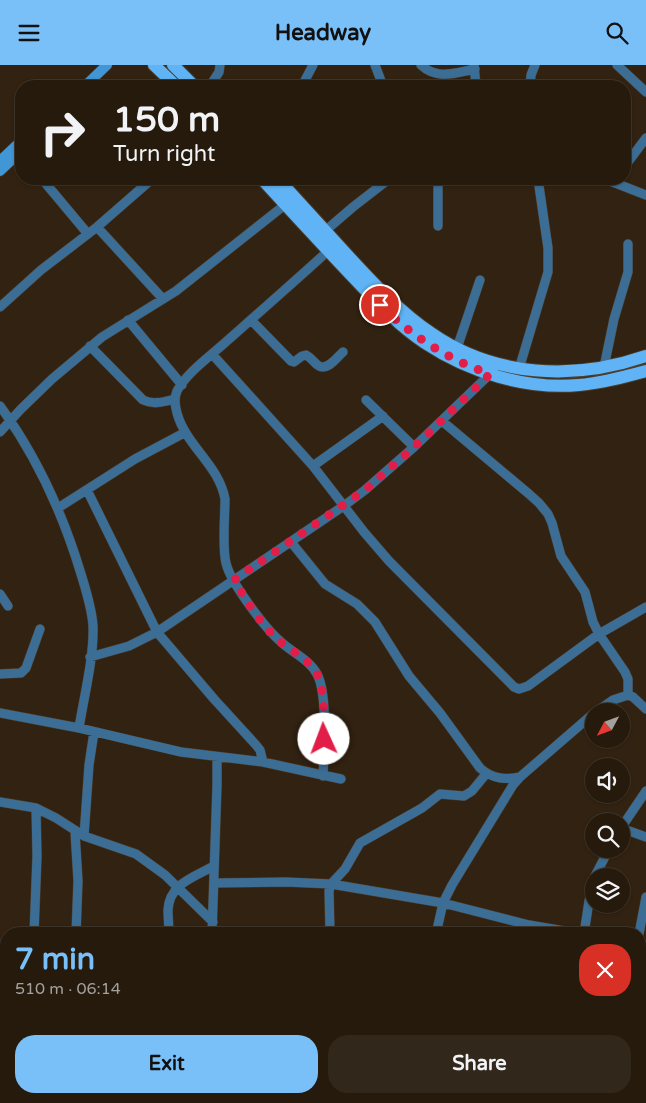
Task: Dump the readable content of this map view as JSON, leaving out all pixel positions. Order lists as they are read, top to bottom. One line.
{"north":"bottom left","page":{"header":"Headway","turn":["150 m","Turn right"],"heading":["7 min","510 m · 06:14"],"buttons":["Exit","Share"]}}
